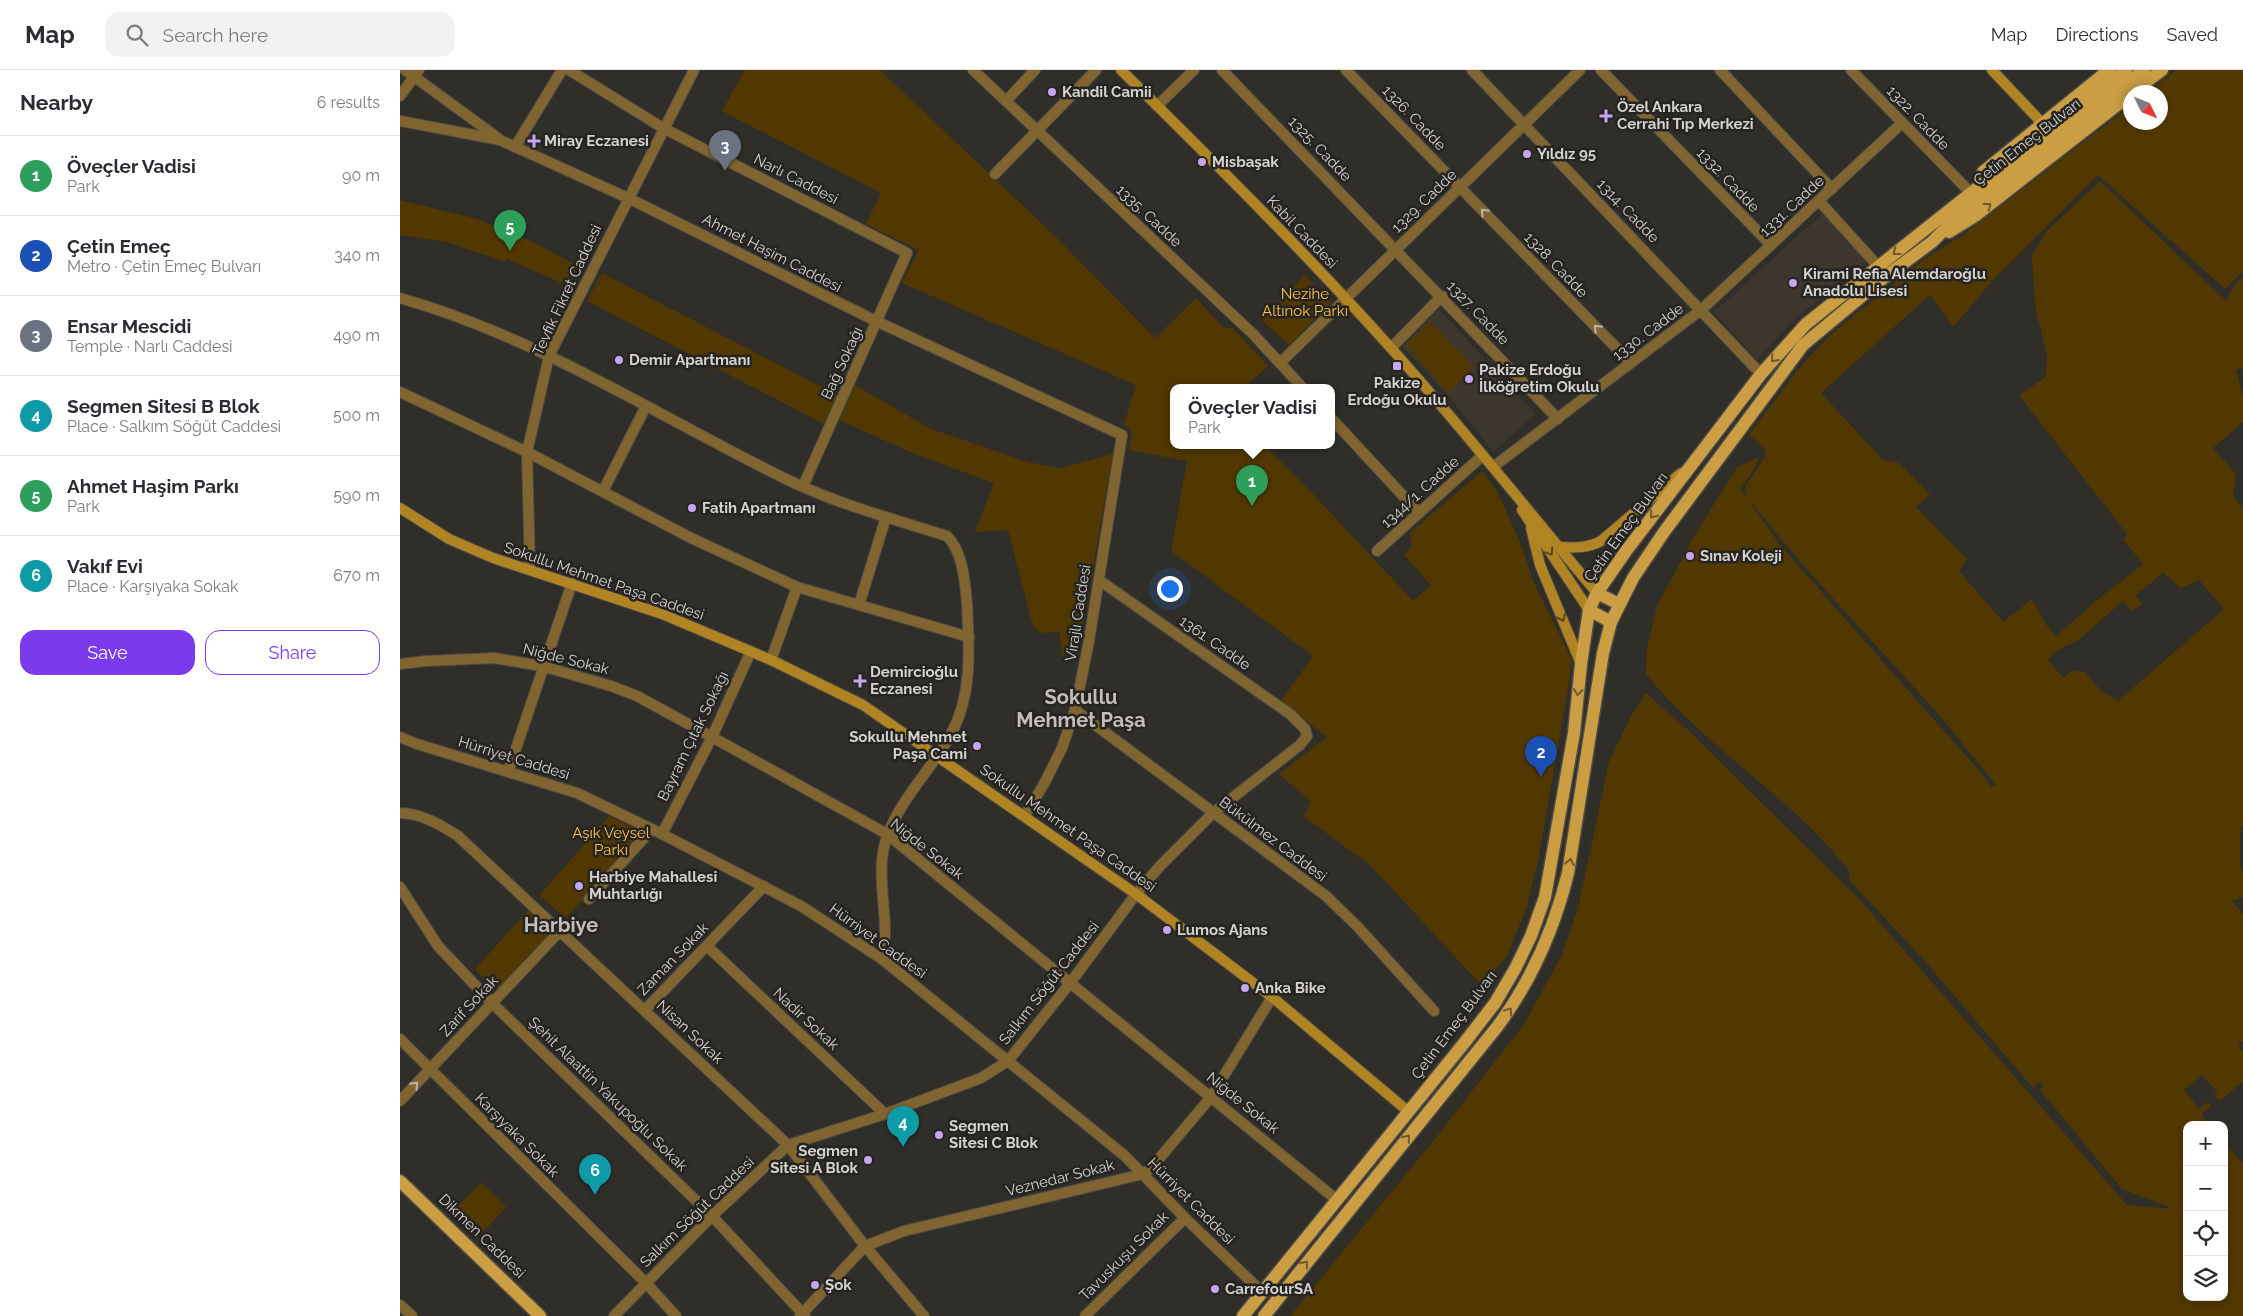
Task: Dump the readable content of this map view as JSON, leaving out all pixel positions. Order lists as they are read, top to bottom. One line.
{"streets":{"main road":["Çetin Emeç Bulvarı","Kabil Caddesi","Sokullu Mehmet Paşa Caddesi","Dikmen Caddesi"],"street":["1326. Cadde","1322. Cadde","1325. Cadde","Narlı Caddesi","1332. Cadde","1329. Cadde","1331. Cadde","1314. Cadde","1335. Cadde","Ahmet Haşim Caddesi","1328. Cadde","Tevfik Fikret Caddesi","1327. Cadde","1330. Cadde","Bağ Sokağı","1344/1. Cadde","Virajlı Caddesi","1361. Cadde","Niğde Sokak","Bayram Çıtak Sokağı","Hürriyet Caddesi","Bükülmez Caddesi","Zaman Sokak","Salkım Söğüt Caddesi","Zarif Sokak","Nadir Sokak","Nisan Sokak","Şehit Alaattin Yakupoğlu Sokak","Karşıyaka Sokak","Veznedar Sokak","Tavuskuşu Sokak"]},"crossings":[["1326. Cadde","1329. Cadde"],["1326. Cadde","1328. Cadde"],["1322. Cadde","Çetin Emeç Bulvarı"],["1322. Cadde","1331. Cadde"],["Çetin Emeç Bulvarı","1314. Cadde"],["Çetin Emeç Bulvarı","Kabil Caddesi"],["Çetin Emeç Bulvarı","Sokullu Mehmet Paşa Caddesi"],["Çetin Emeç Bulvarı","Niğde Sokak"],["Çetin Emeç Bulvarı","Hürriyet Caddesi"],["1325. Cadde","1329. Cadde"],["1325. Cadde","1327. Cadde"],["Narlı Caddesi","Tevfik Fikret Caddesi"],["Narlı Caddesi","Bağ Sokağı"],["1332. Cadde","1331. Cadde"],["1329. Cadde","1314. Cadde"],["1329. Cadde","1335. Cadde"],["1329. Cadde","Kabil Caddesi"],["1329. Cadde","1328. Cadde"],["1329. Cadde","1327. Cadde"],["1331. Cadde","1314. Cadde"],["1331. Cadde","1330. Cadde"],["1314. Cadde","1330. Cadde"],["Kabil Caddesi","1330. Cadde"],["Kabil Caddesi","1344/1. Cadde"],["Ahmet Haşim Caddesi","Tevfik Fikret Caddesi"],["Ahmet Haşim Caddesi","Bağ Sokağı"],["Ahmet Haşim Caddesi","Virajlı Caddesi"],["1328. Cadde","1330. Cadde"],["Tevfik Fikret Caddesi","Sokullu Mehmet Paşa Caddesi"],["1327. Cadde","1330. Cadde"],["Sokullu Mehmet Paşa Caddesi","Virajlı Caddesi"],["Sokullu Mehmet Paşa Caddesi","Bayram Çıtak Sokağı"],["Sokullu Mehmet Paşa Caddesi","Salkım Söğüt Caddesi"],["Virajlı Caddesi","1361. Cadde"],["Virajlı Caddesi","Bükülmez Caddesi"],["1361. Cadde","Salkım Söğüt Caddesi"],["Niğde Sokak","Bayram Çıtak Sokağı"],["Niğde Sokak","Salkım Söğüt Caddesi"],["Bayram Çıtak Sokağı","Hürriyet Caddesi"],["Hürriyet Caddesi","Zaman Sokak"],["Hürriyet Caddesi","Salkım Söğüt Caddesi"],["Hürriyet Caddesi","Veznedar Sokak"],["Hürriyet Caddesi","Tavuskuşu Sokak"],["Bükülmez Caddesi","Salkım Söğüt Caddesi"],["Zaman Sokak","Nadir Sokak"],["Zaman Sokak","Nisan Sokak"],["Salkım Söğüt Caddesi","Nadir Sokak"],["Salkım Söğüt Caddesi","Nisan Sokak"],["Salkım Söğüt Caddesi","Şehit Alaattin Yakupoğlu Sokak"],["Salkım Söğüt Caddesi","Karşıyaka Sokak"],["Zarif Sokak","Nisan Sokak"],["Zarif Sokak","Şehit Alaattin Yakupoğlu Sokak"],["Zarif Sokak","Karşıyaka Sokak"],["Nisan Sokak","Veznedar Sokak"],["Şehit Alaattin Yakupoğlu Sokak","Veznedar Sokak"]],"one_way":["1328. Cadde"],"districts":["Sokullu Mehmet Paşa","Harbiye"],"parks":["Nezihe Altınok Parkı","Aşık Veysel Parkı"],"places":{"other":["Kandil Camii","Yıldız 95","Misbaşak","Kirami Refia Alemdaroğlu Anadolu Lisesi","Demir Apartmanı","Pakize Erdoğu İlköğretim Okulu","Fatih Apartmanı","Sınav Koleji","Sokullu Mehmet Paşa Cami","Harbiye Mahallesi Muhtarlığı","Lumos Ajans","Anka Bike","Segmen Sitesi C Blok","Segmen Sitesi A Blok","Şok","CarrefourSA"],"health":["Özel Ankara Cerrahi Tıp Merkezi","Miray Eczanesi","Demircioğlu Eczanesi"],"transit":["Pakize Erdoğu Okulu"]},"north":"bottom right","page":{"header":"Map","search":"Search here","nav":["Map","Directions","Saved"],"heading":["Nearby","6 results"],"pins":["3","5","1","2","4","6"],"list":[{"mark":"1","name":"Öveçler Vadisi","note":"Park","value":"90 m"},{"mark":"2","name":"Çetin Emeç","note":"Metro · Çetin Emeç Bulvarı","value":"340 m"},{"mark":"3","name":"Ensar Mescidi","note":"Temple · Narlı Caddesi","value":"490 m"},{"mark":"4","name":"Segmen Sitesi B Blok","note":"Place · Salkım Söğüt Caddesi","value":"500 m"},{"mark":"5","name":"Ahmet Haşim Parkı","note":"Park","value":"590 m"},{"mark":"6","name":"Vakıf Evi","note":"Place · Karşıyaka Sokak","value":"670 m"}],"popup":["Öveçler Vadisi","Park"],"buttons":["Save","Share"],"map_buttons":["+","−"]}}
